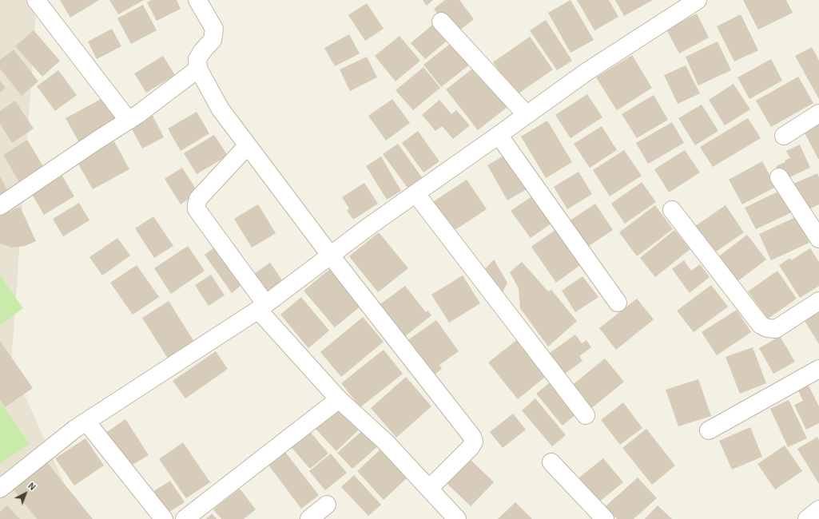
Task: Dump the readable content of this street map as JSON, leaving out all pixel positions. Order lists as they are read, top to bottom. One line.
{"north":"top right"}
